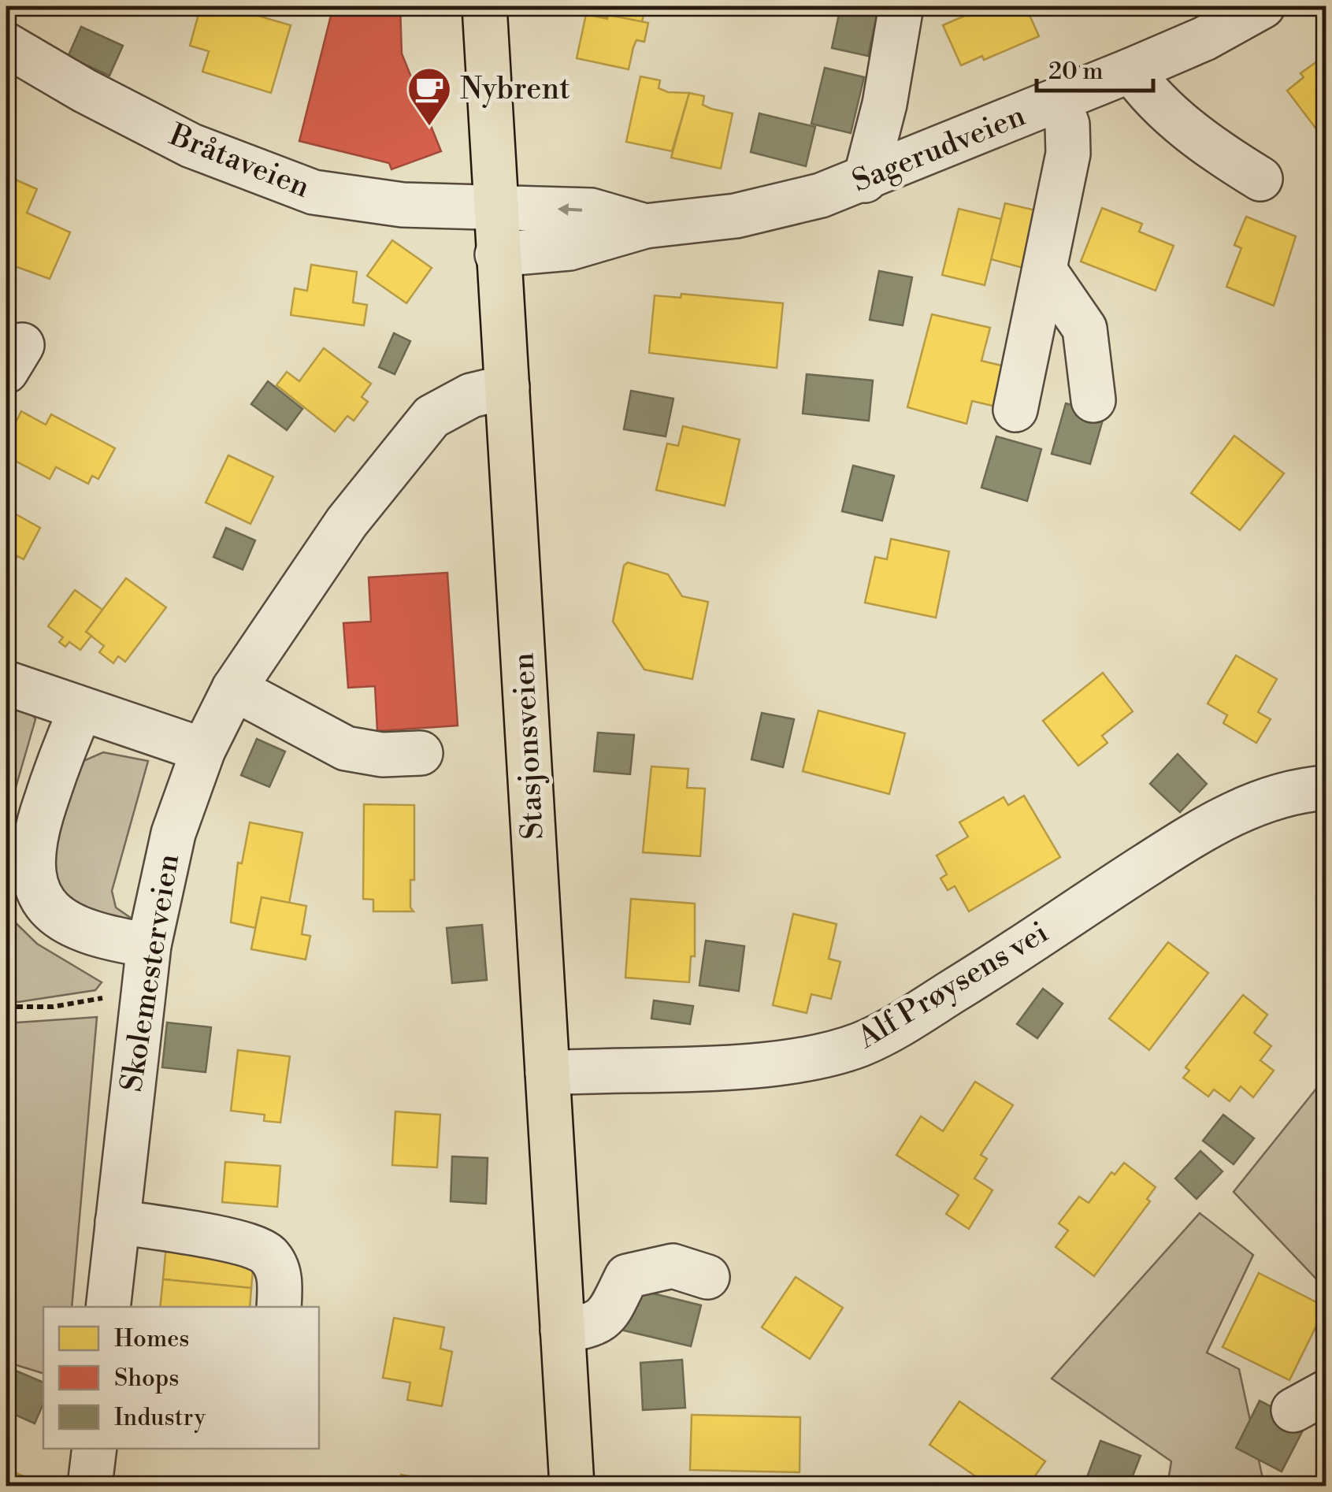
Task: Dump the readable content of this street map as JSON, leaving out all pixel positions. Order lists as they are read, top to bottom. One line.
{"streets":{"main road":["Stasjonsveien"],"street":["Sagerudveien","Bråtaveien","Skolemesterveien","Alf Prøysens vei"]},"crossings":[["Sagerudveien","Bråtaveien"],["Sagerudveien","Stasjonsveien"],["Bråtaveien","Stasjonsveien"],["Stasjonsveien","Skolemesterveien"],["Stasjonsveien","Alf Prøysens vei"]],"places":{"cafe":["Nybrent"]},"legend":["Homes","Shops","Industry"],"scale_bar":"20 m"}
